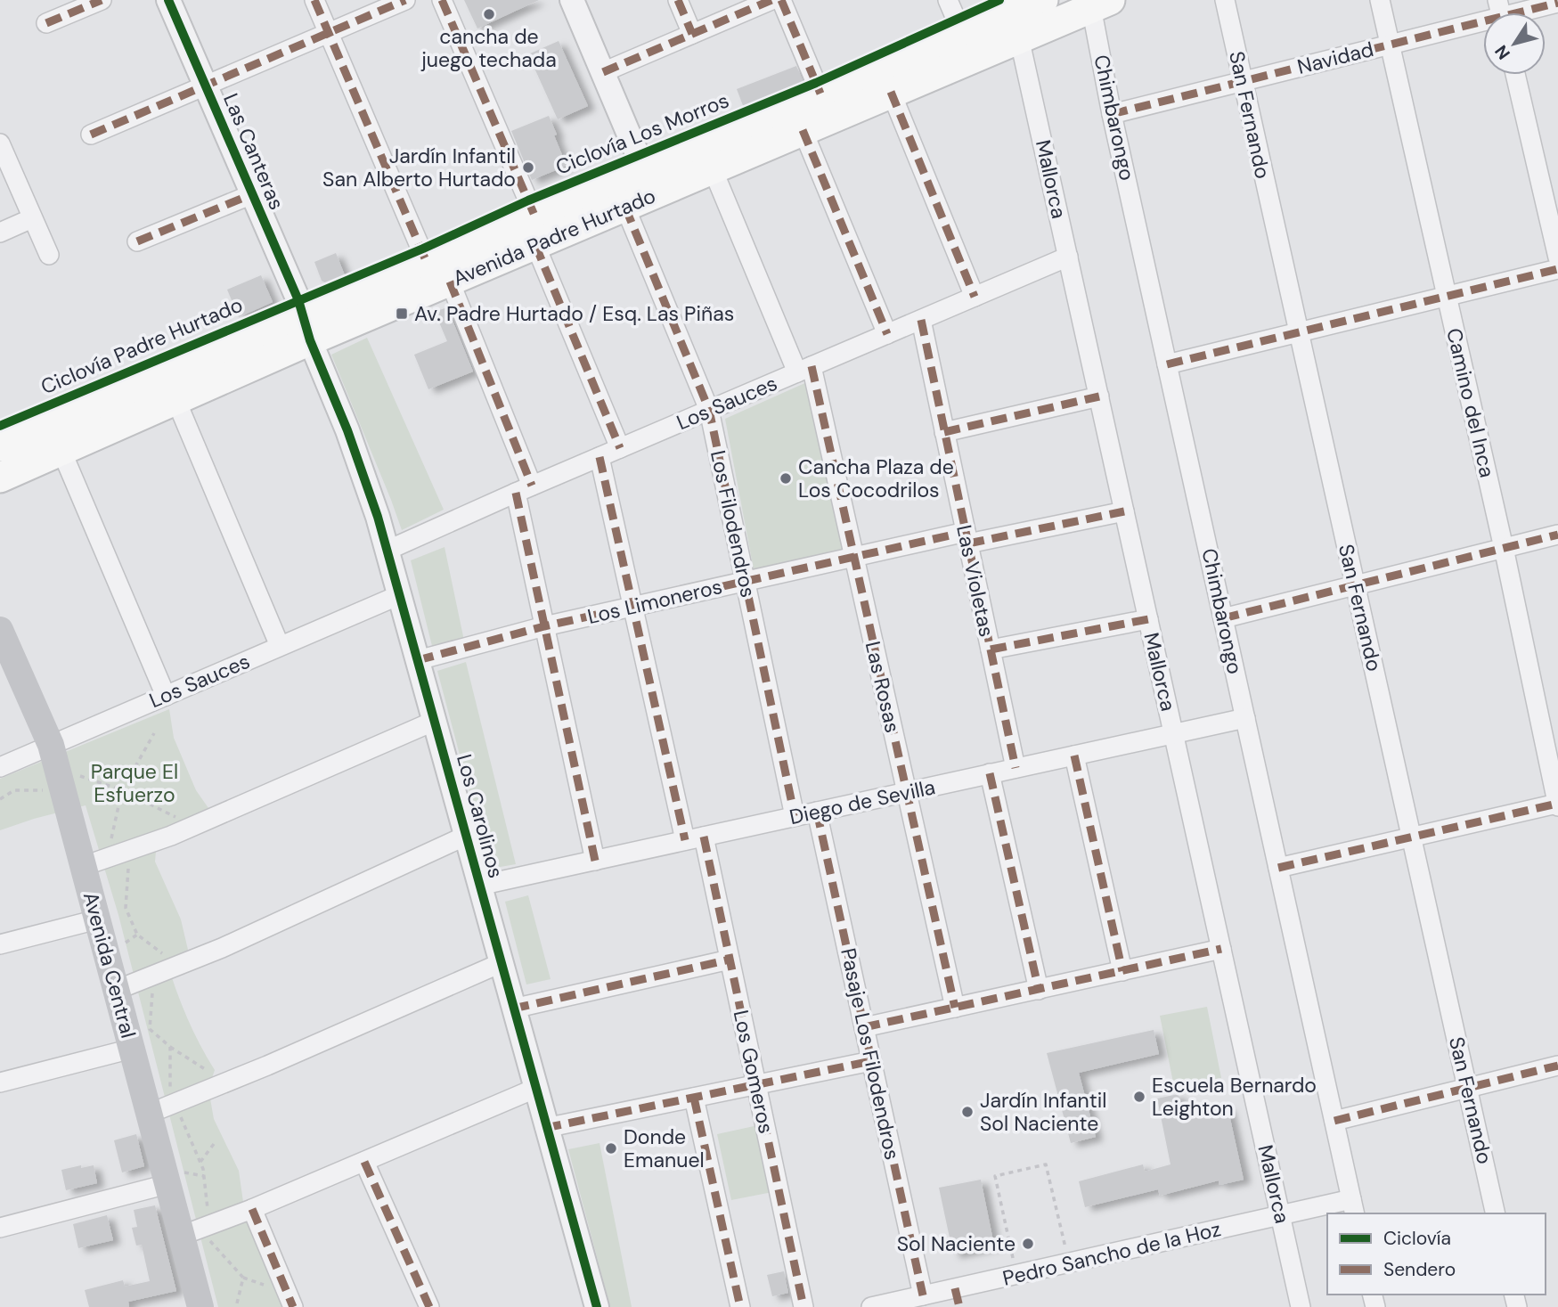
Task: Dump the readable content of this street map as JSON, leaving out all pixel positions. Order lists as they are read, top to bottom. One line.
{"streets":{"main road":["Avenida Padre Hurtado","Avenida Central"],"street":["Navidad","San Fernando","Chimbarongo","Las Canteras","Mallorca","Los Sauces","Camino del Inca","Los Filodendros","Las Violetas","Los Limoneros","Las Rosas","Diego de Sevilla","Los Carolinos","Pasaje Los Filodendros","Los Gomeros","Pedro Sancho de la Hoz"],"cycle path":["Ciclovía Los Morros"]},"crossings":[["Navidad","San Fernando"],["Navidad","Chimbarongo"],["Navidad","Camino del Inca"],["Chimbarongo","Avenida Padre Hurtado"],["Chimbarongo","Diego de Sevilla"],["Chimbarongo","Pedro Sancho de la Hoz"],["Las Canteras","Avenida Padre Hurtado"],["Las Canteras","Los Carolinos"],["Mallorca","Avenida Padre Hurtado"],["Mallorca","Los Sauces"],["Mallorca","Los Limoneros"],["Mallorca","Diego de Sevilla"],["Mallorca","Pedro Sancho de la Hoz"],["Avenida Padre Hurtado","Los Filodendros"],["Avenida Padre Hurtado","Las Rosas"],["Avenida Padre Hurtado","Los Carolinos"],["Los Sauces","Los Filodendros"],["Los Sauces","Las Violetas"],["Los Sauces","Las Rosas"],["Los Sauces","Los Carolinos"],["Los Sauces","Avenida Central"],["Los Sauces","Los Gomeros"],["Los Filodendros","Los Limoneros"],["Los Filodendros","Diego de Sevilla"],["Las Violetas","Los Limoneros"],["Las Violetas","Diego de Sevilla"],["Los Limoneros","Las Rosas"],["Los Limoneros","Los Carolinos"],["Los Limoneros","Los Gomeros"],["Las Rosas","Diego de Sevilla"],["Diego de Sevilla","Los Carolinos"],["Diego de Sevilla","Pasaje Los Filodendros"],["Diego de Sevilla","Los Gomeros"],["Pasaje Los Filodendros","Pedro Sancho de la Hoz"]],"parks":["Parque El Esfuerzo"],"places":{"other":["cancha de juego techada","Jardín Infantil San Alberto Hurtado","Cancha Plaza de Los Cocodrilos","Escuela Bernardo Leighton","Jardín Infantil Sol Naciente","Donde Emanuel","Sol Naciente"],"transit":["Av. Padre Hurtado / Esq. Las Piñas"]},"legend":["Ciclovía","Sendero"],"north":"bottom left"}
